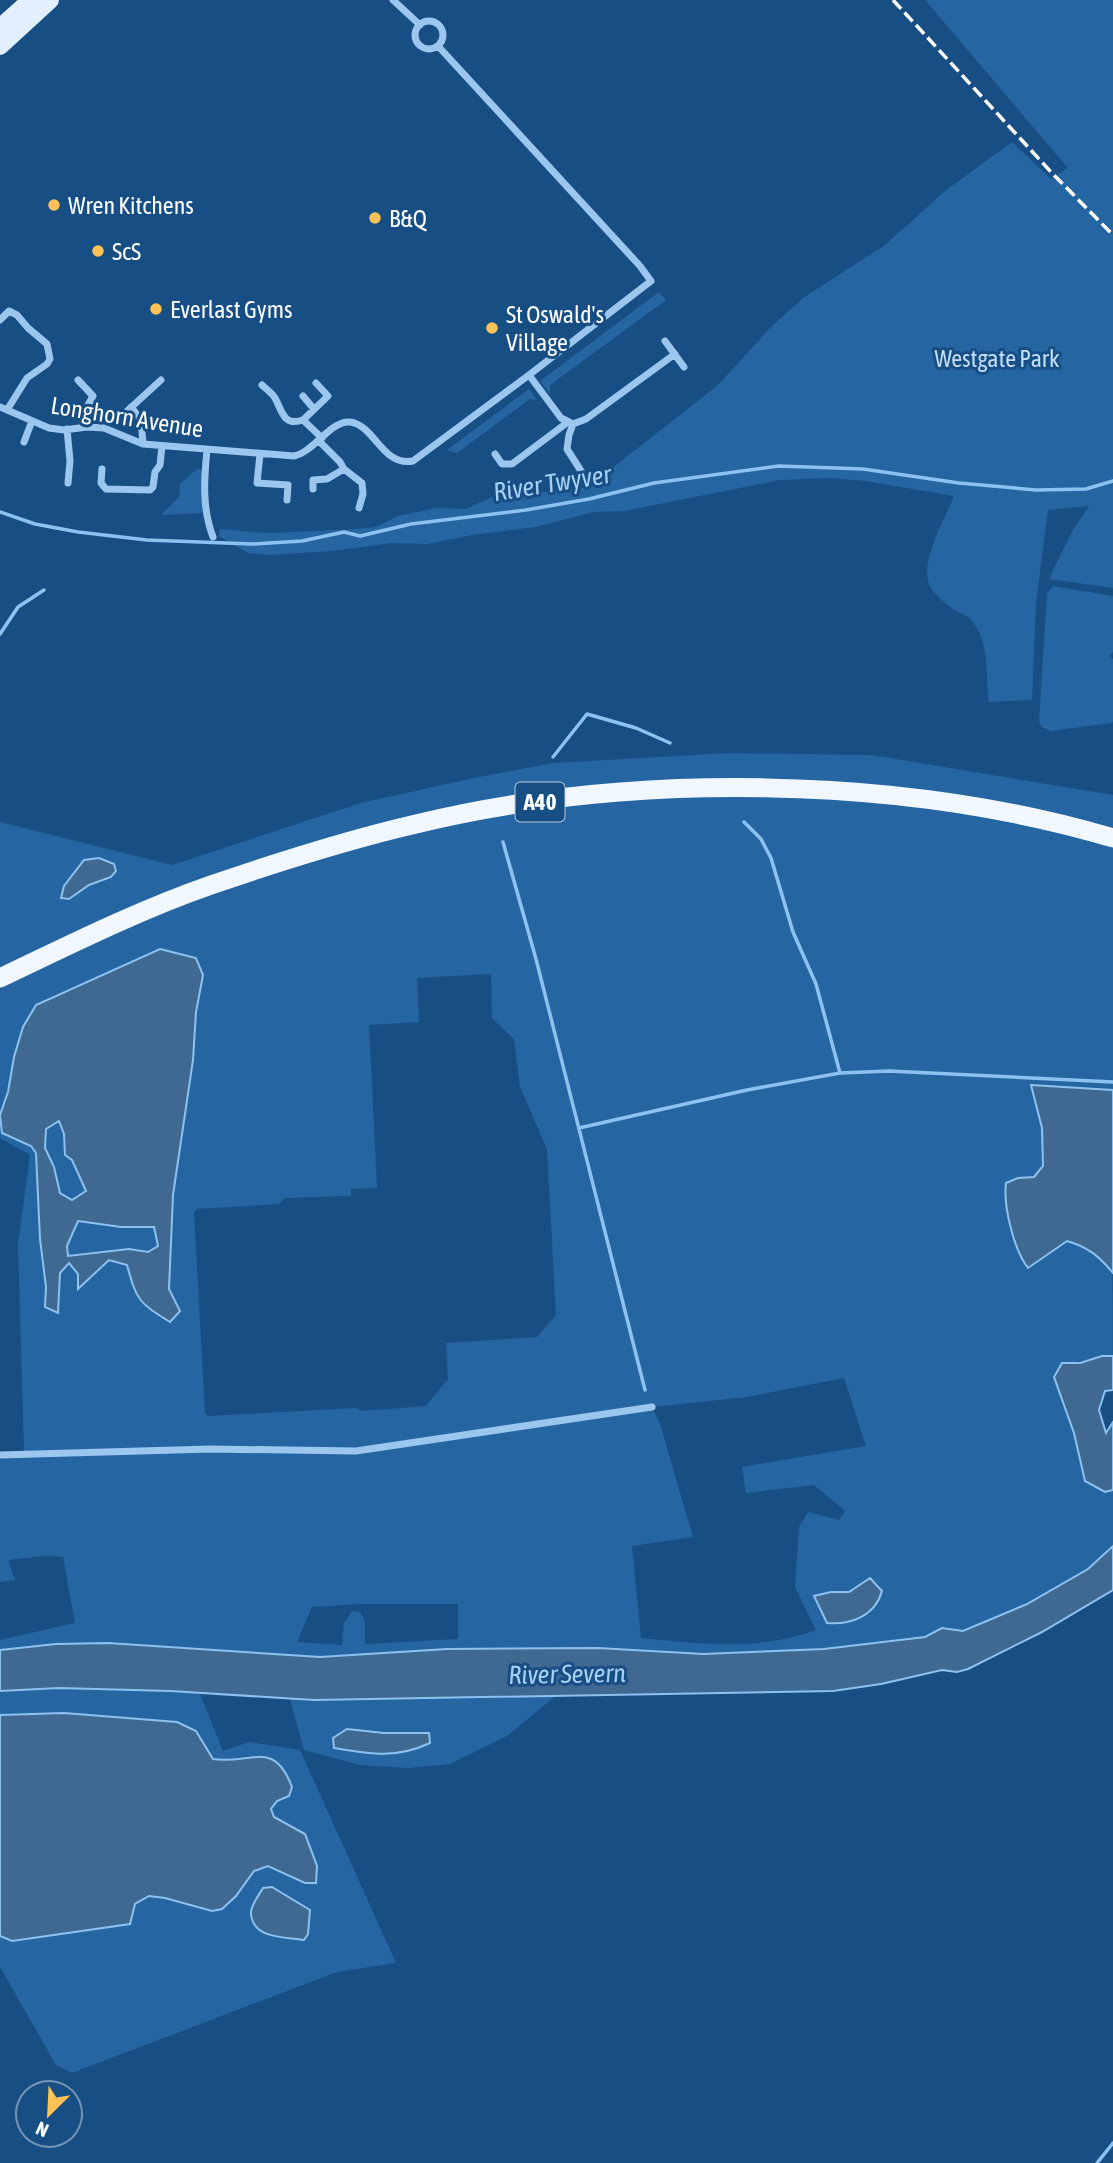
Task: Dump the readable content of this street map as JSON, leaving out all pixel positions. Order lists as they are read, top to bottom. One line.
{"streets":{"highway":["A40"],"street":["Longhorn Avenue"]},"water":["River Twyver","River Severn"],"parks":["Westgate Park"],"places":["Wren Kitchens","B&Q","ScS","Everlast Gyms","St Oswald's Village"],"north":"bottom left"}
